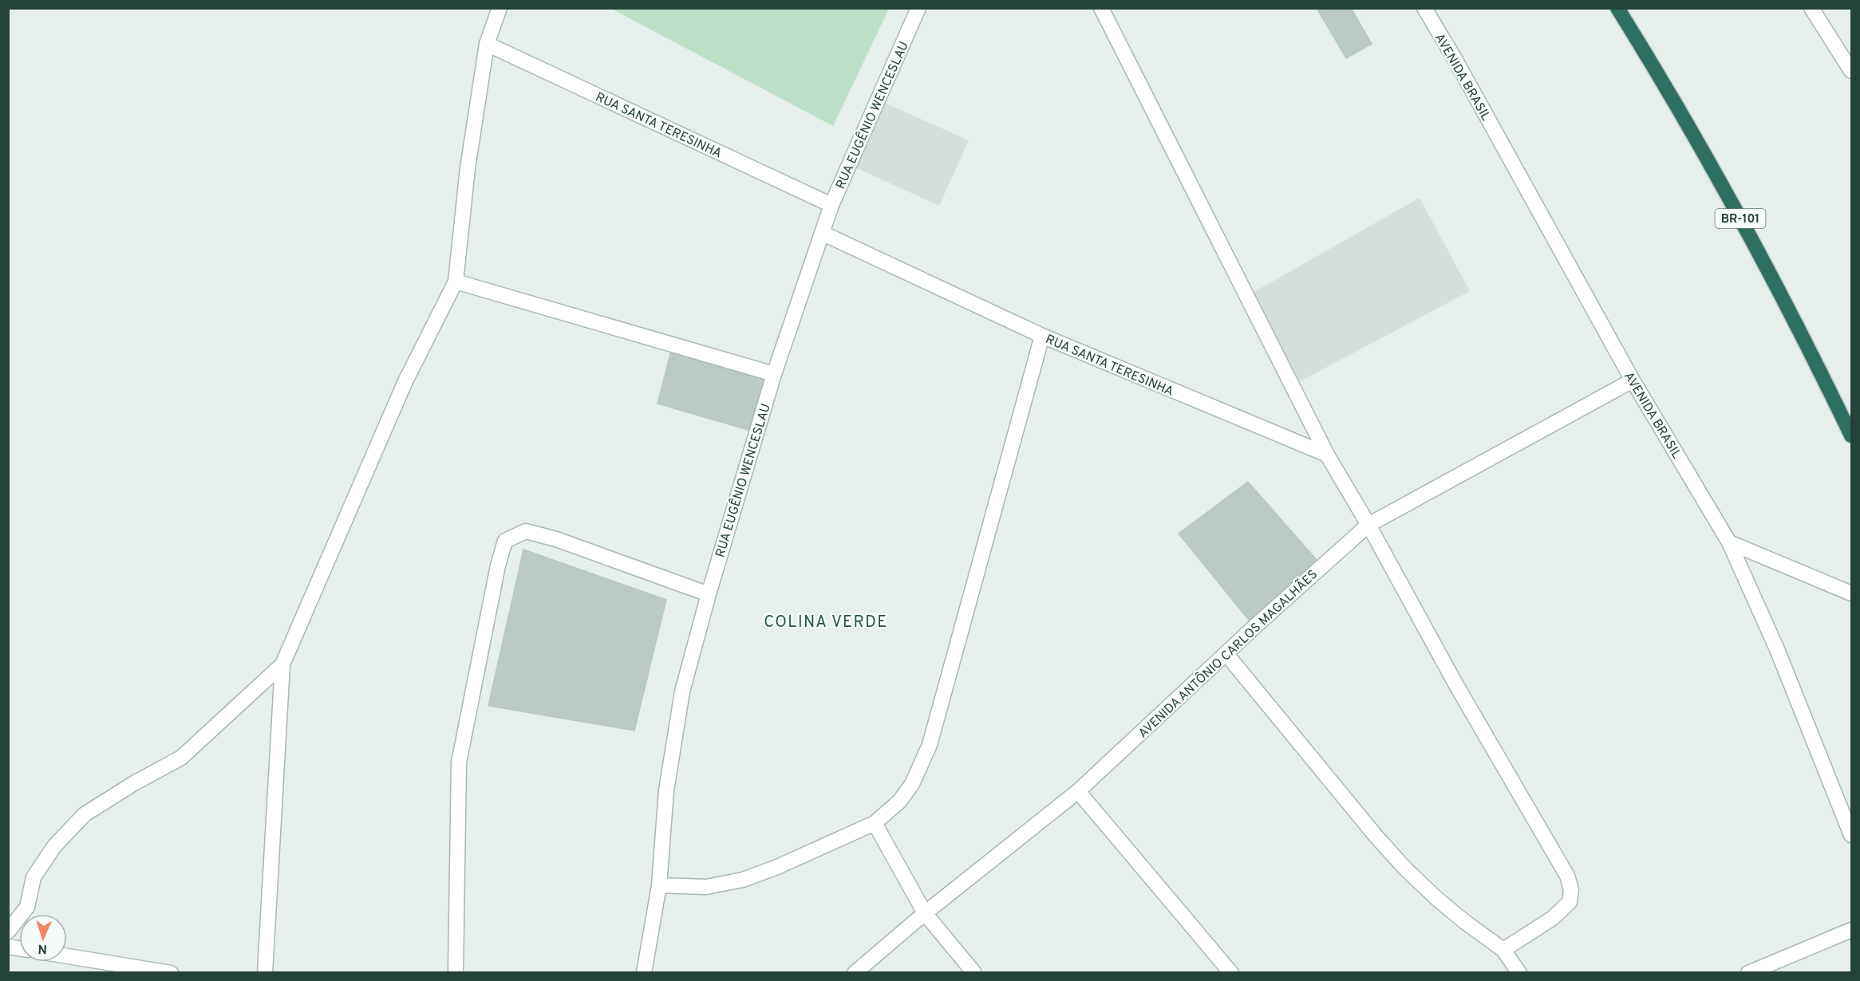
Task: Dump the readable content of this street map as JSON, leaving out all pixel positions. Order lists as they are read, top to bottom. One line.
{"streets":{"highway":["BR-101"],"street":["AVENIDA BRASIL","RUA EUGÊNIO WENCESLAU","RUA SANTA TERESINHA","AVENIDA ANTÔNIO CARLOS MAGALHÃES"]},"crossings":[["AVENIDA BRASIL","AVENIDA ANTÔNIO CARLOS MAGALHÃES"],["RUA EUGÊNIO WENCESLAU","RUA SANTA TERESINHA"]],"districts":["COLINA VERDE"],"north":"bottom"}
